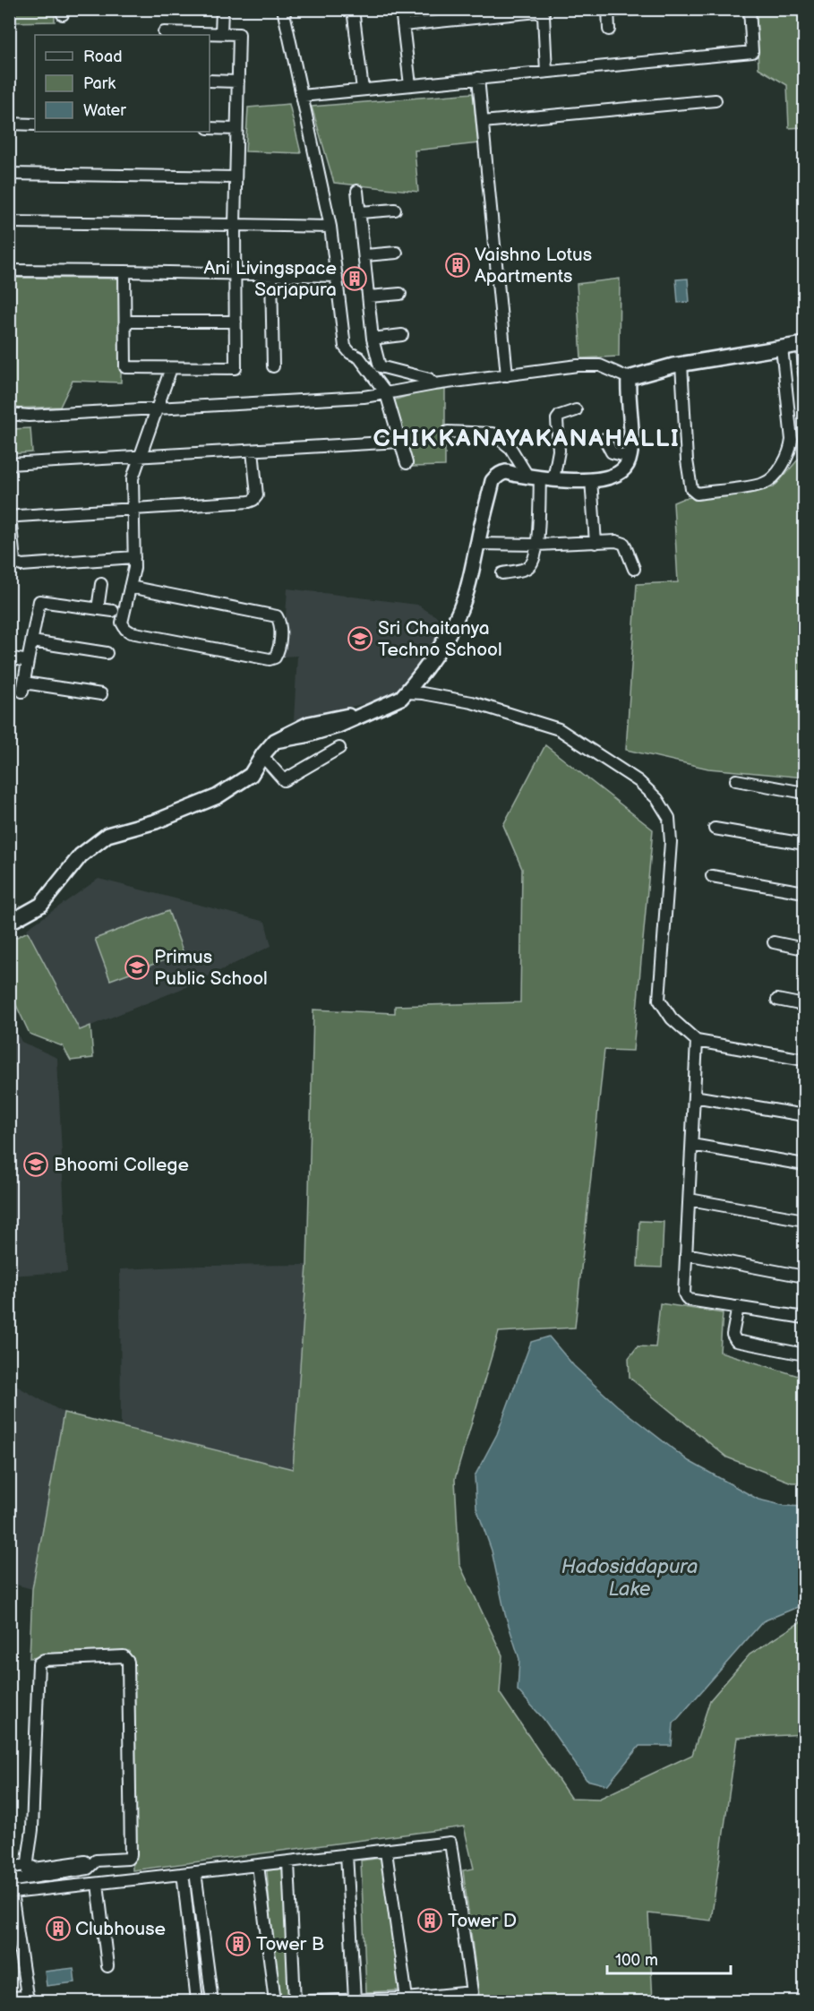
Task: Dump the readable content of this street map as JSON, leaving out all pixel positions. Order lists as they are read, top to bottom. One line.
{"districts":["CHIKKANAYAKANAHALLI"],"water":["Hadosiddapura Lake"],"places":{"building":["Vaishno Lotus Apartments","Ani Livingspace Sarjapura","Tower D","Clubhouse","Tower B"],"school or university":["Sri Chaitanya Techno School","Primus Public School","Bhoomi College"]},"legend":["Road","Park","Water"],"scale_bar":"100 m"}
